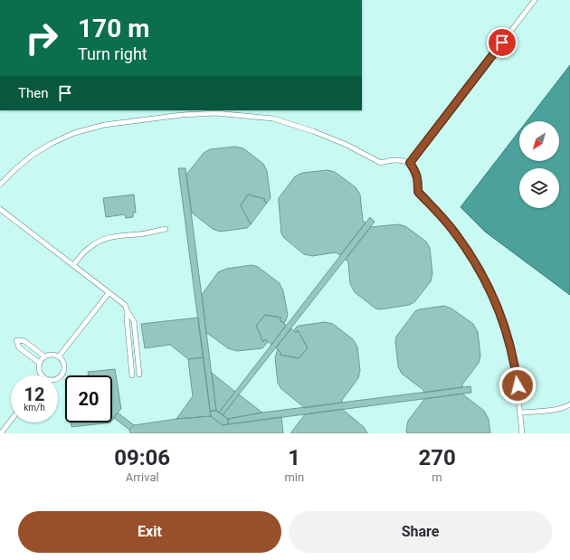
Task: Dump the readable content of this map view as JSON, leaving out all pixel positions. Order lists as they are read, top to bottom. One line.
{"north":"bottom left","page":{"turn":["170 m","Turn right"],"then":"Then","speed":"12 km/h","limit":"20","eta":["09:06","Arrival","1","min","270","m"],"buttons":["Exit","Share"]}}
